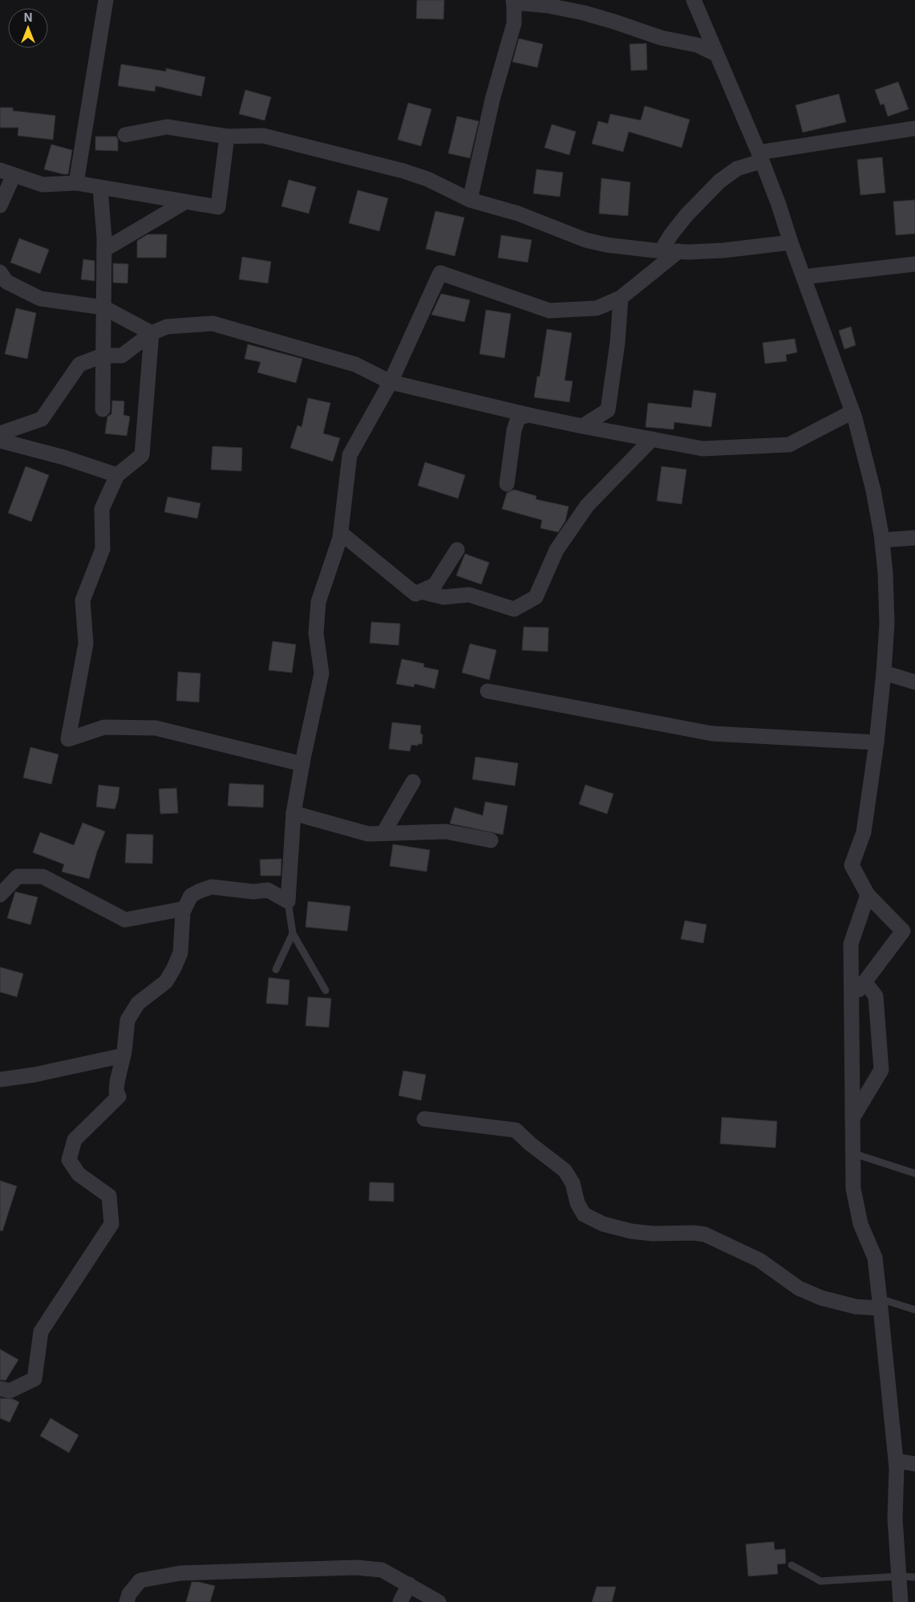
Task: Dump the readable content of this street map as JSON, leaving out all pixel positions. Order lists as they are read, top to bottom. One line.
{"north":"top"}
